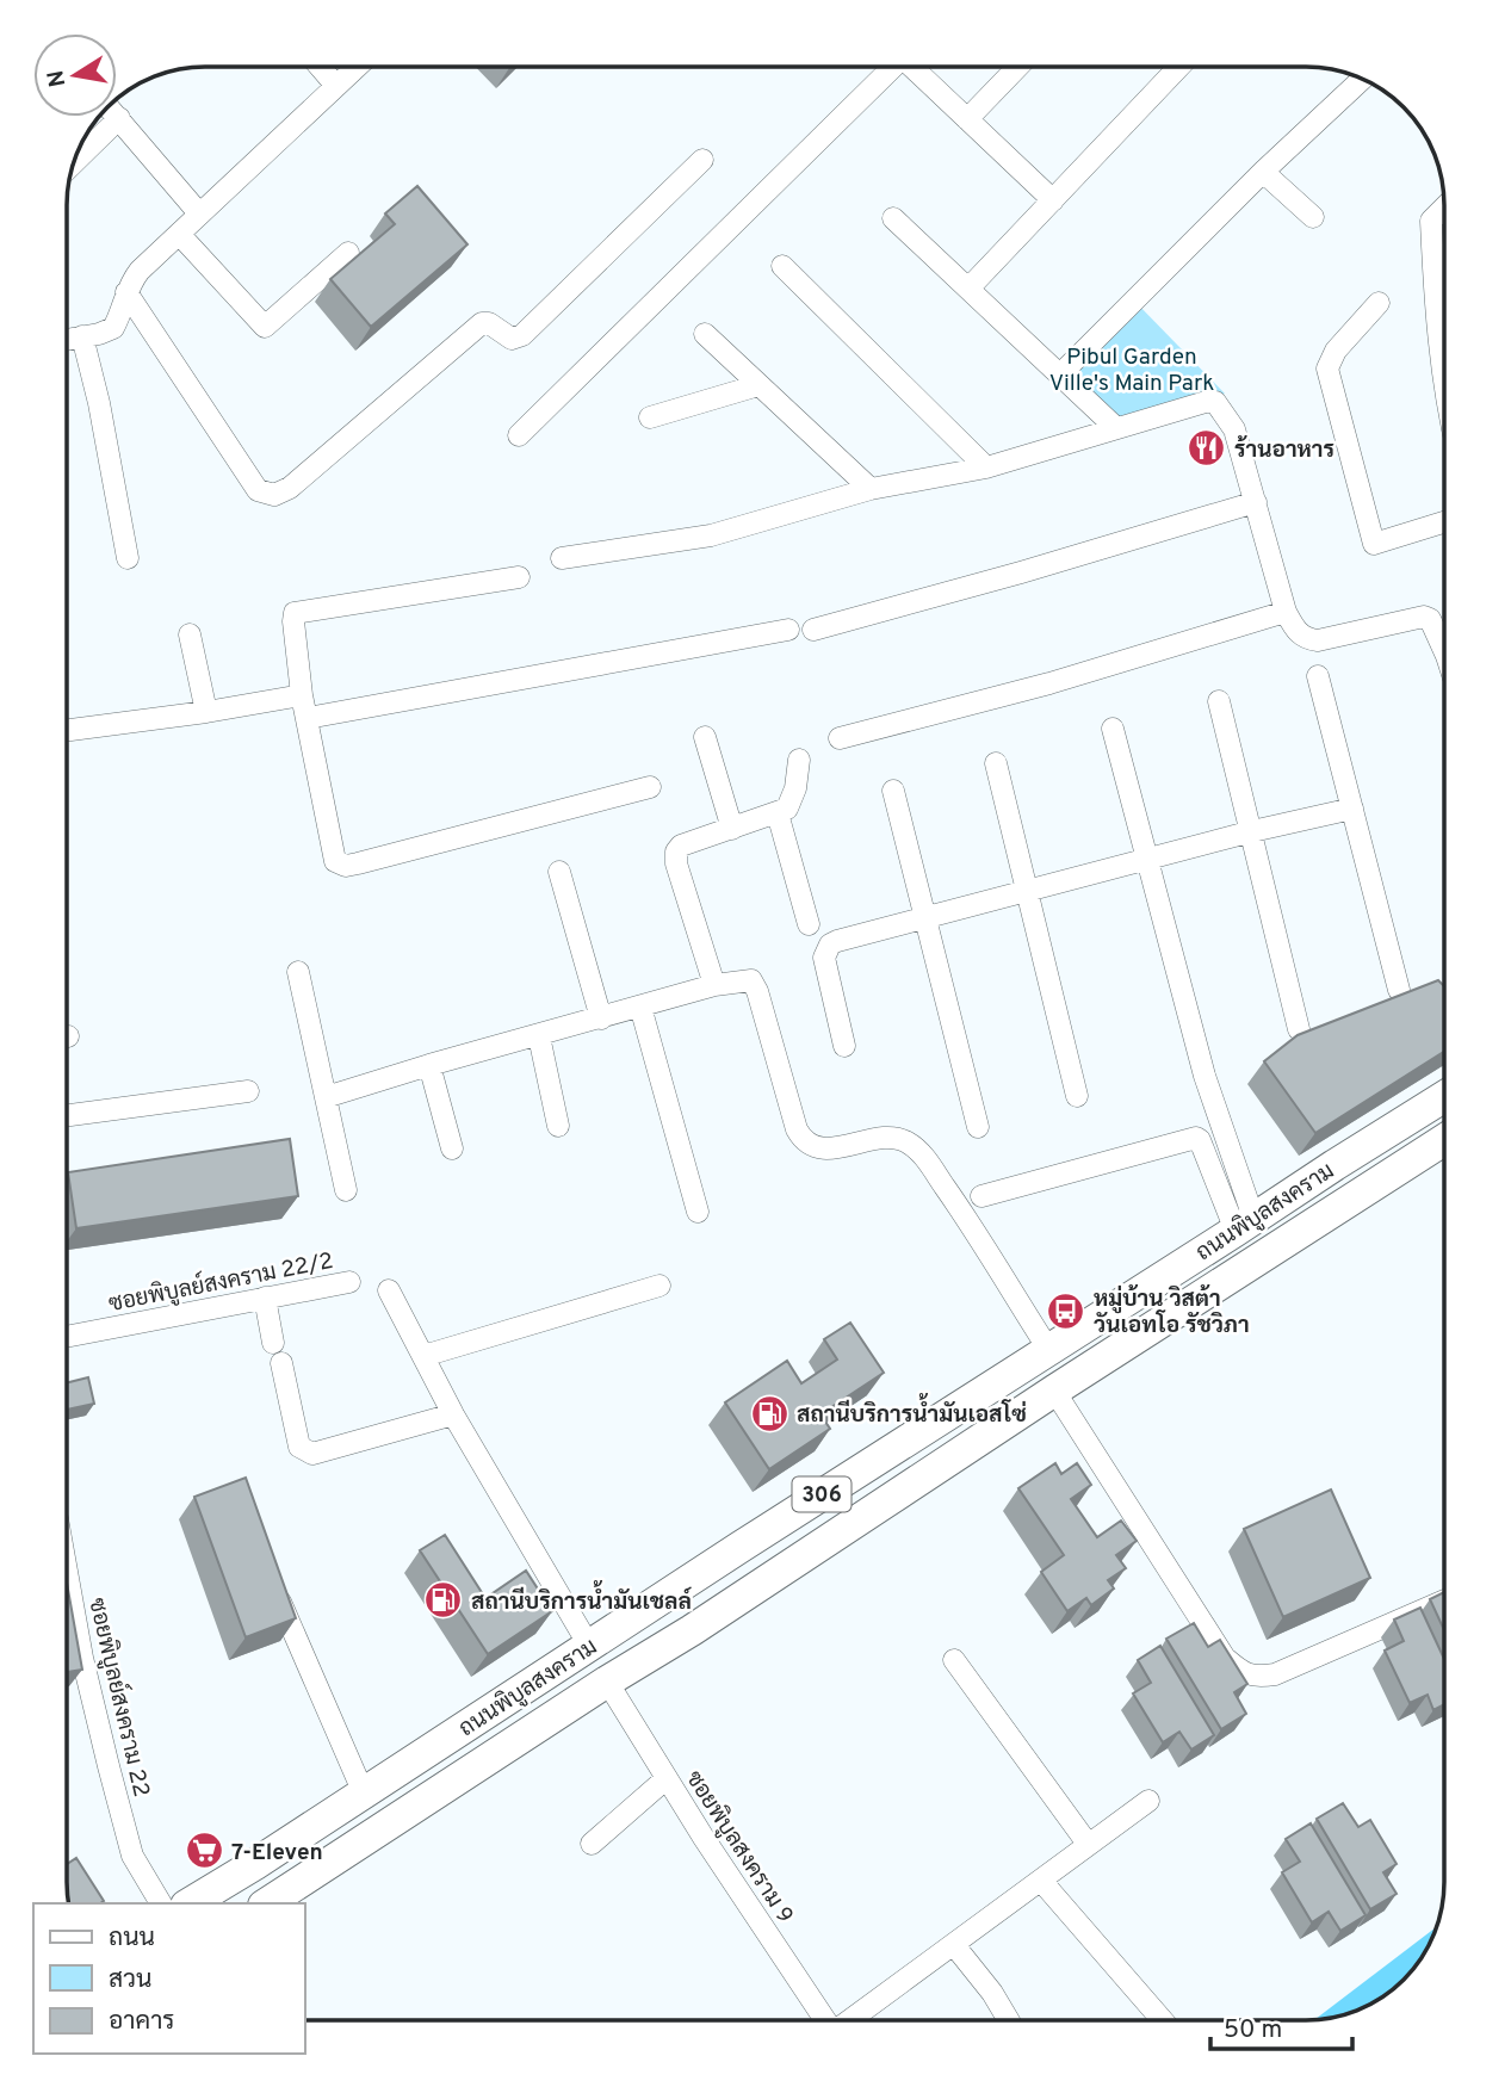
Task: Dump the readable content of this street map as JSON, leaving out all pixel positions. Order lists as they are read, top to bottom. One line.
{"streets":{"main road":["ถนนพิบูลสงคราม","306"],"street":["ซอยพิบูลย์สงคราม 22/2","ซอยพิบูลย์สงคราม 22","ซอยพิบูลสงคราม 9"]},"crossings":[["ถนนพิบูลสงคราม","ซอยพิบูลสงคราม 9"]],"parks":["Pibul Garden Ville's Main Park"],"places":{"restaurant":["ร้านอาหาร"],"bus stop":["หมู่บ้าน วิสต้า วันเอทโอ รัชวิภา"],"fuel station":["สถานีบริการน้ำมันเอสโซ่","สถานีบริการน้ำมันเชลล์"],"supermarket":["7-Eleven"]},"legend":["ถนน","สวน","อาคาร"],"scale_bar":"50 m","north":"left"}
